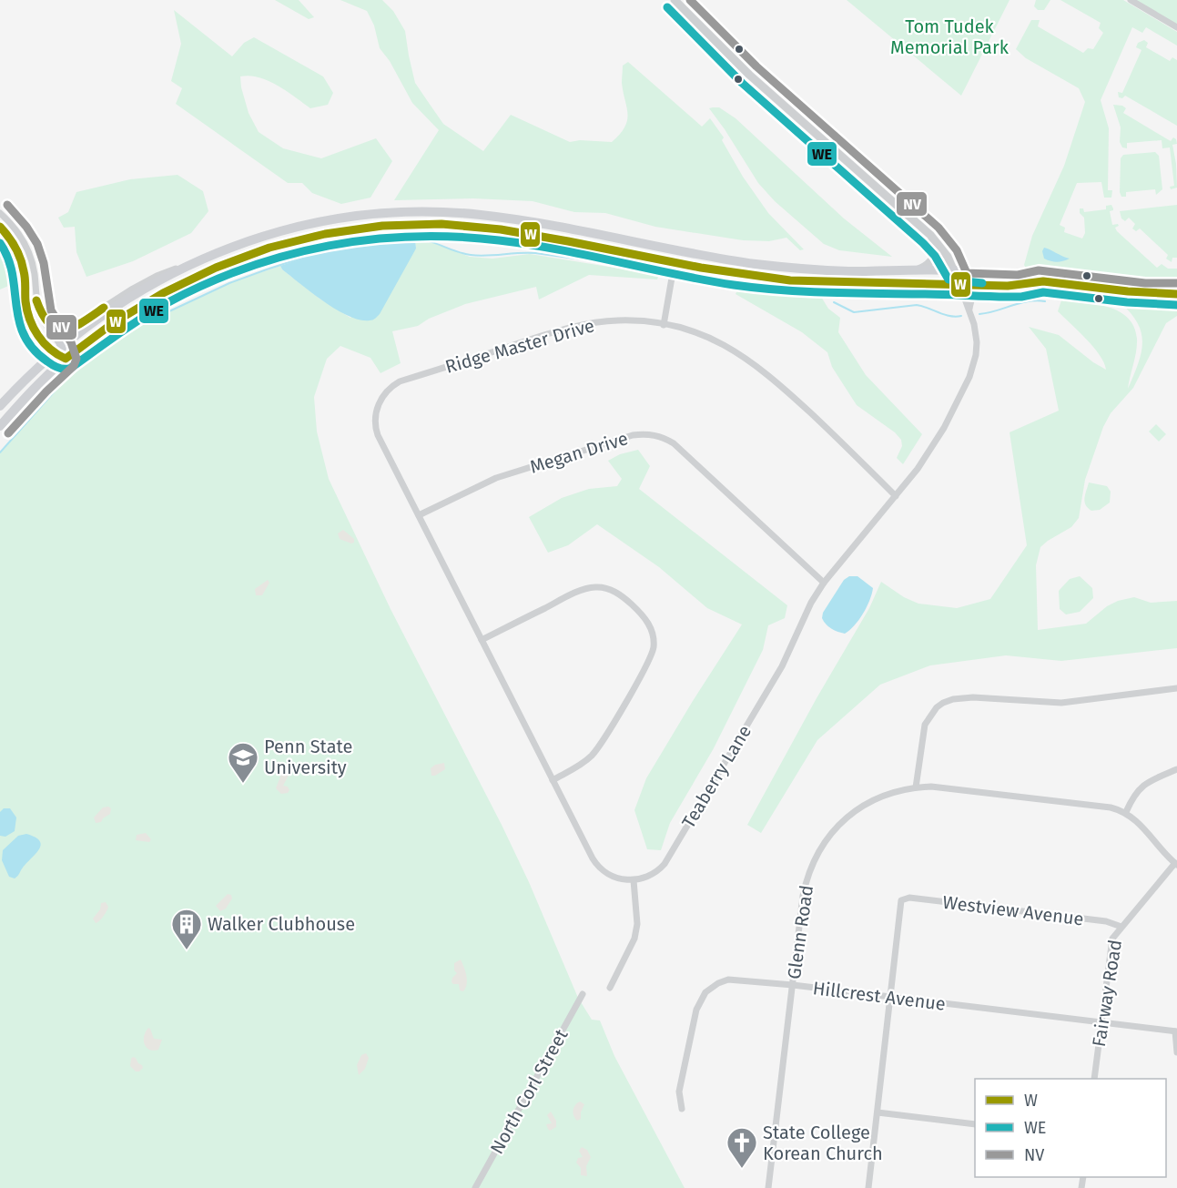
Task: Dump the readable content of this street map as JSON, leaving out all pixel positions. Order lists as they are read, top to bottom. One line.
{"streets":{"street":["Ridge Master Drive","Megan Drive","Teaberry Lane","Westview Avenue","Glenn Road","Fairway Road","Hillcrest Avenue","North Corl Street"]},"crossings":[["Ridge Master Drive","Megan Drive"],["Ridge Master Drive","Teaberry Lane"],["Megan Drive","Teaberry Lane"],["Westview Avenue","Fairway Road"],["Westview Avenue","Hillcrest Avenue"],["Glenn Road","Hillcrest Avenue"],["Fairway Road","Hillcrest Avenue"]],"parks":["Tom Tudek Memorial Park"],"places":{"school or university":["Penn State University"],"building":["Walker Clubhouse"],"church":["State College Korean Church"]},"lines":["transit line NV","transit line WE","transit line W"],"legend":["W","WE","NV"]}
